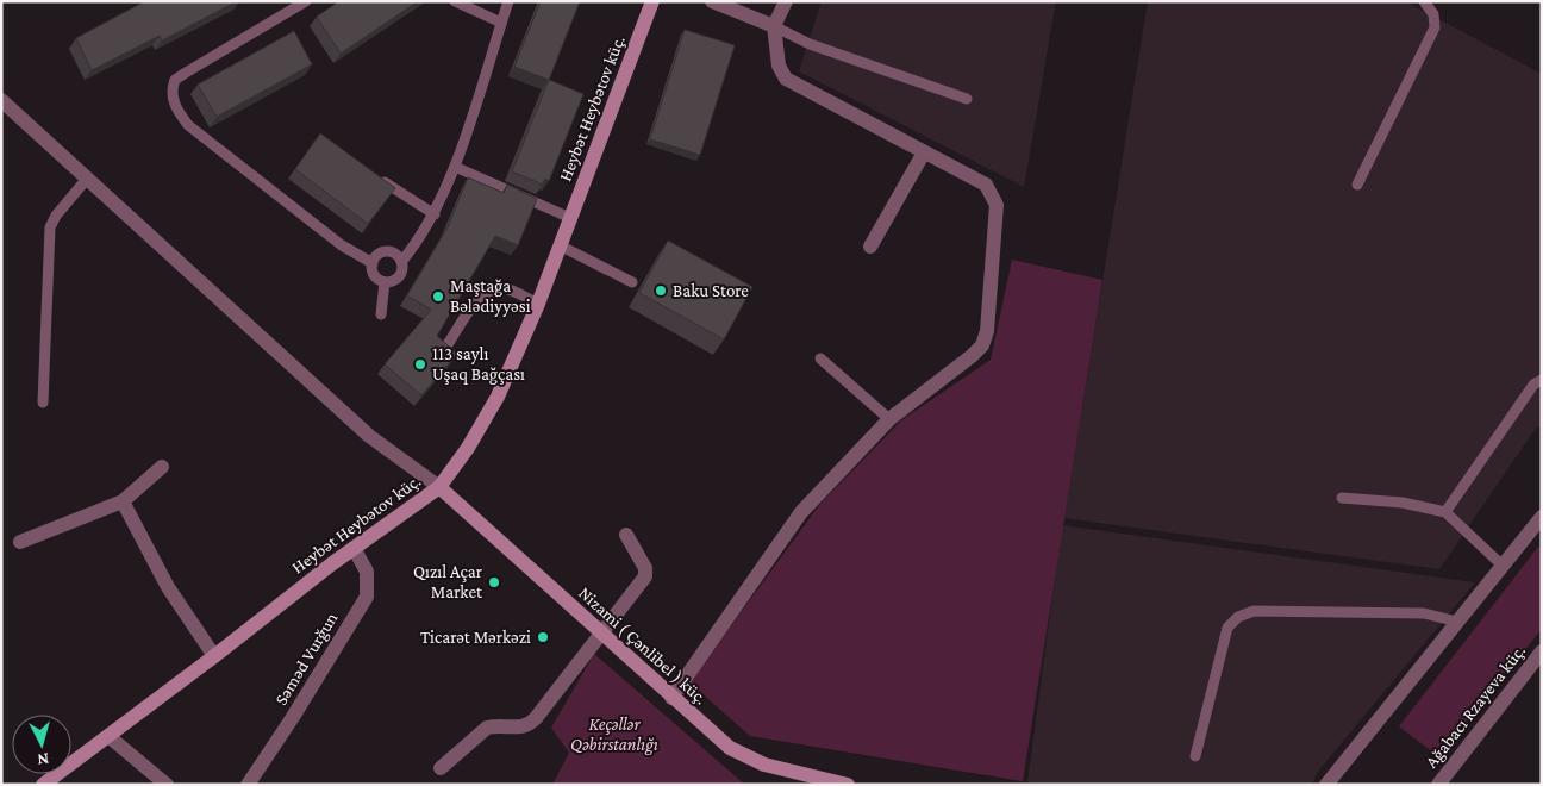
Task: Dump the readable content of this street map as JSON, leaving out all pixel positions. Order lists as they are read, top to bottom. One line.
{"streets":{"main road":["Heybət Heybətov küç.","Nizami ( Çənlibel ) küç."],"street":["Səməd Vurğun","Ağabacı Rzayeva küç."]},"crossings":[["Heybət Heybətov küç.","Nizami ( Çənlibel ) küç."],["Heybət Heybətov küç.","Səməd Vurğun"]],"parks":["Keçəllər Qəbirstanlığı"],"places":["Baku Store","Maştağa Bələdiyyəsi","113 saylı Uşaq Bağçası","Qızıl Açar Market","Ticarət Mərkəzi"],"north":"bottom"}
